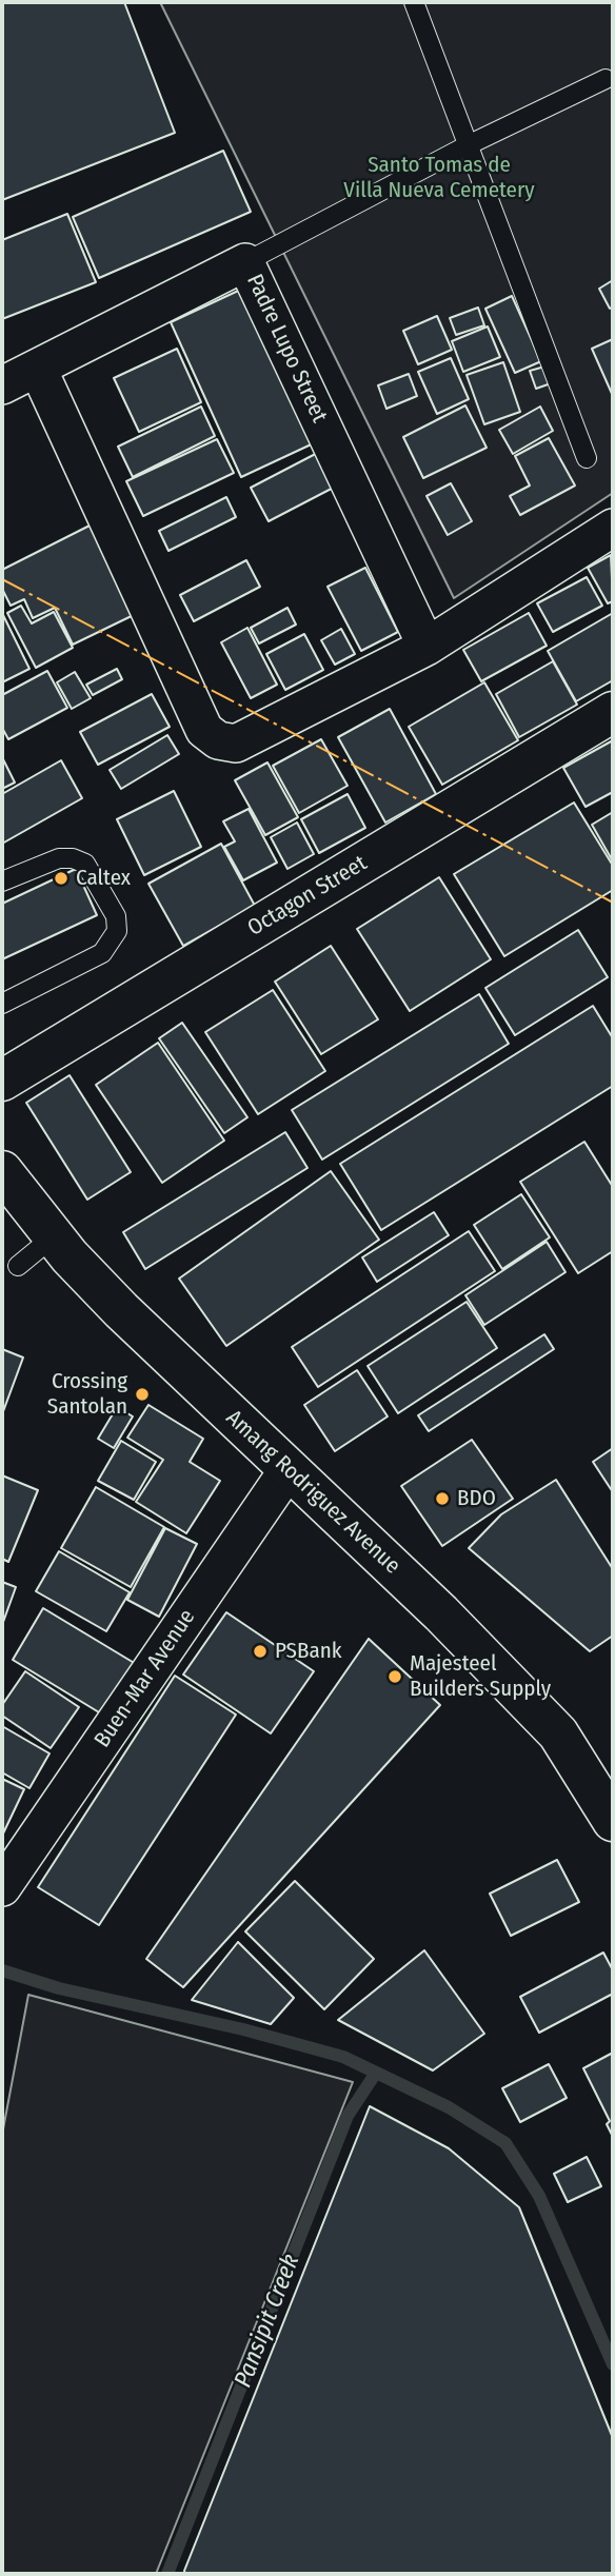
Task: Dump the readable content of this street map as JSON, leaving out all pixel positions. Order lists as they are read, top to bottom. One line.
{"streets":{"main road":["Octagon Street","Amang Rodriguez Avenue"],"street":["Padre Lupo Street","Buen-Mar Avenue"]},"crossings":[["Amang Rodriguez Avenue","Buen-Mar Avenue"]],"water":["Pansipit Creek"],"parks":["Santo Tomas de Villa Nueva Cemetery"],"places":["Caltex","Crossing Santolan","BDO","PSBank","Majesteel Builders Supply"]}
